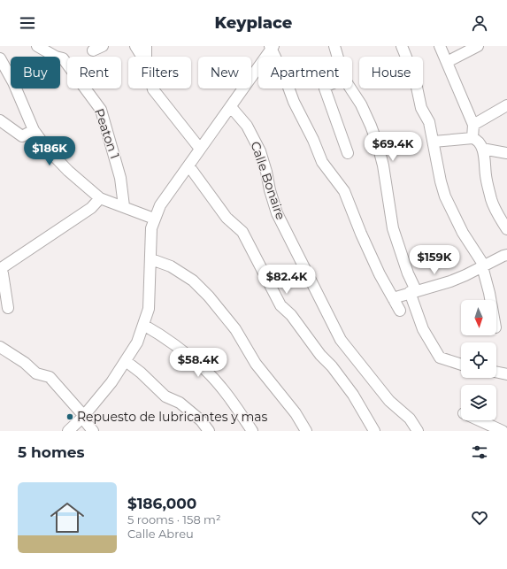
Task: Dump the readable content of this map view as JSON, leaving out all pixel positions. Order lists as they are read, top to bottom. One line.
{"streets":{"street":["Peaton 1","Calle Bonaire"]},"places":["Repuesto de lubricantes y mas"],"north":"bottom","page":{"header":"Keyplace","chip":["Buy","Rent","Filters","New","Apartment","House"],"price":["$69.4K","$186K","$159K","$82.4K","$58.4K"],"heading":"5 homes","list":[{"name":"$186,000","note":"5 rooms · 158 m² · Calle Abreu"}]}}
